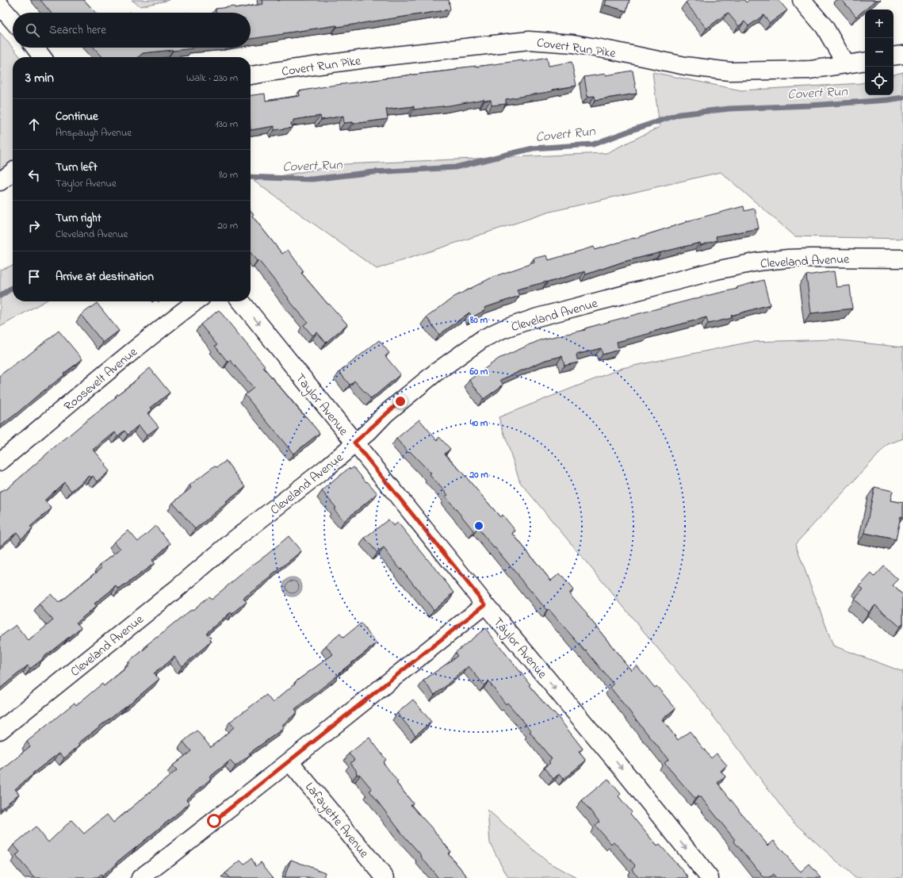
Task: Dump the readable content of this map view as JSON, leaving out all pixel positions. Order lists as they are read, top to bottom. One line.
{"streets":{"street":["Covert Run Pike","Cleveland Avenue","Roosevelt Avenue","Taylor Avenue","Lafayette Avenue"]},"crossings":[["Cleveland Avenue","Taylor Avenue"]],"one_way":["Taylor Avenue"],"water":["Covert Run"],"page":{"map_buttons":["+","−"],"search":"Search here","heading":["3 min","Walk · 230 m"],"list":[["Continue","Anspaugh Avenue","130 m"],["Turn left","Taylor Avenue","80 m"],["Turn right","Cleveland Avenue","20 m"],"Arrive at destination"]},"rings":["80 m","60 m","40 m","20 m"]}
